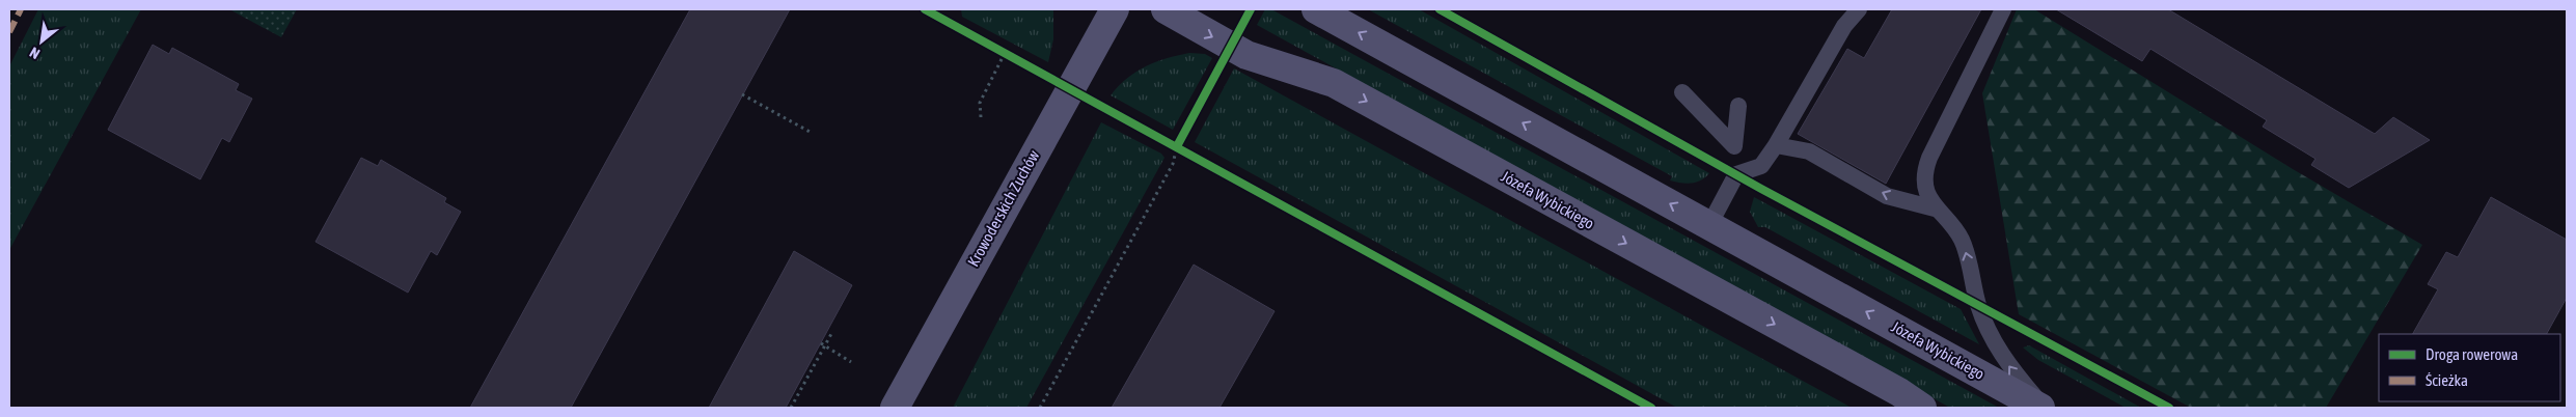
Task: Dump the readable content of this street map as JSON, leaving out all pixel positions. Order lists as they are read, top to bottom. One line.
{"streets":{"street":["Józefa Wybickiego","Krowoderskich Zuchów"]},"legend":["Droga rowerowa","Ścieżka"],"north":"bottom left"}
